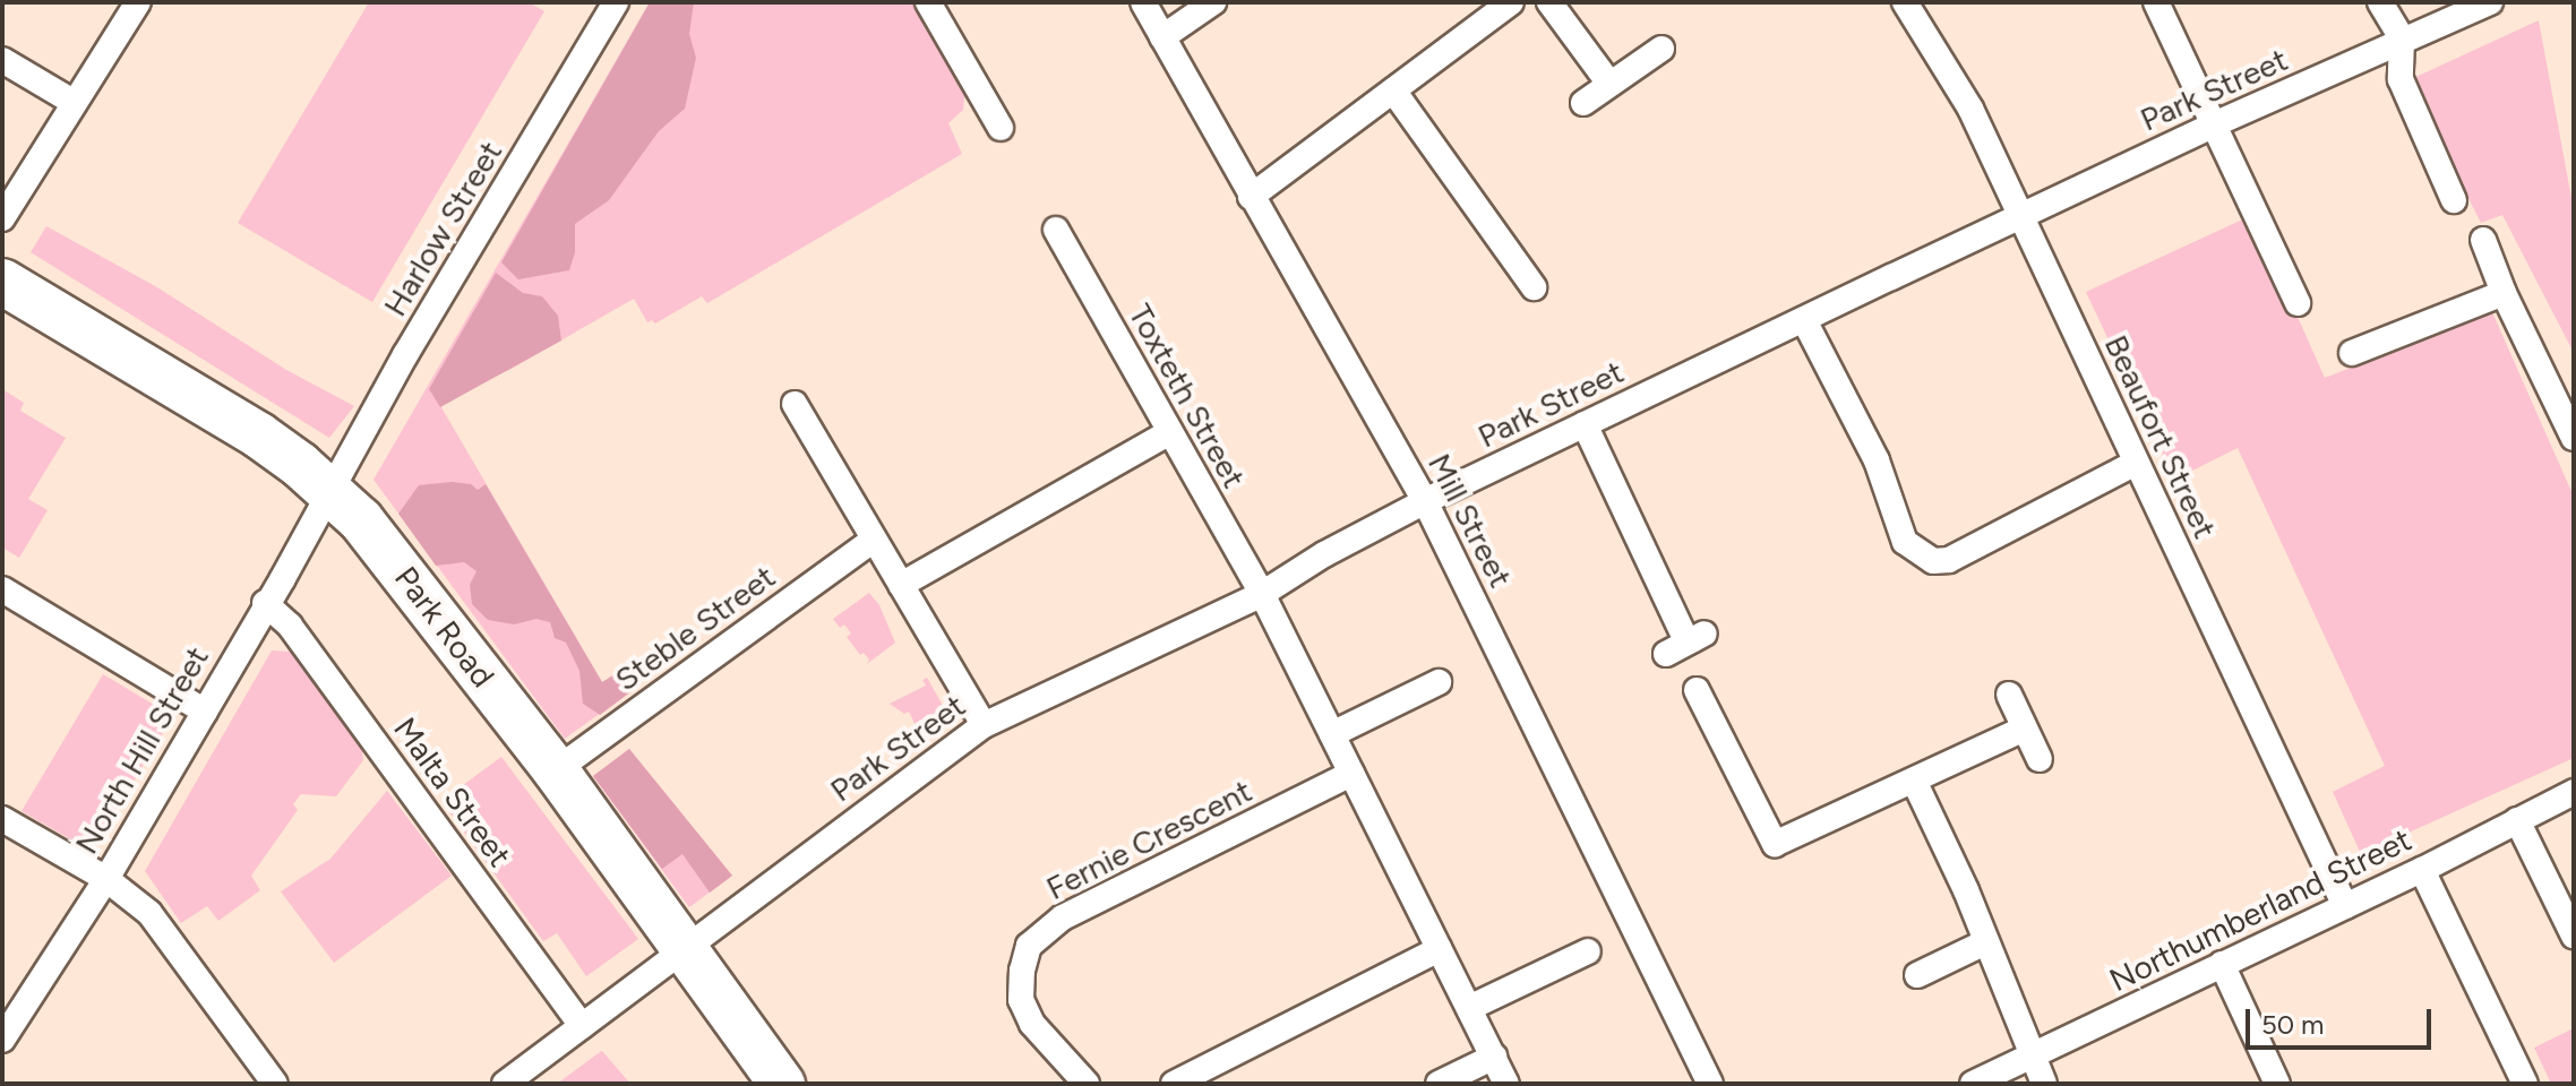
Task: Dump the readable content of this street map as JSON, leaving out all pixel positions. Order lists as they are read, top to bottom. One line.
{"streets":{"highway":["Park Road"],"street":["Park Street","Harlow Street","Toxteth Street","Beaufort Street","Mill Street","Steble Street","North Hill Street","Malta Street","Fernie Crescent","Northumberland Street"]},"crossings":[["Park Street","Toxteth Street"],["Park Street","Beaufort Street"],["Park Street","Mill Street"],["Park Street","Park Road"],["Park Street","Malta Street"],["Harlow Street","Park Road"],["Harlow Street","North Hill Street"],["Toxteth Street","Fernie Crescent"],["Beaufort Street","Northumberland Street"],["Park Road","Steble Street"],["Park Road","North Hill Street"],["North Hill Street","Malta Street"]],"scale_bar":"50 m"}
